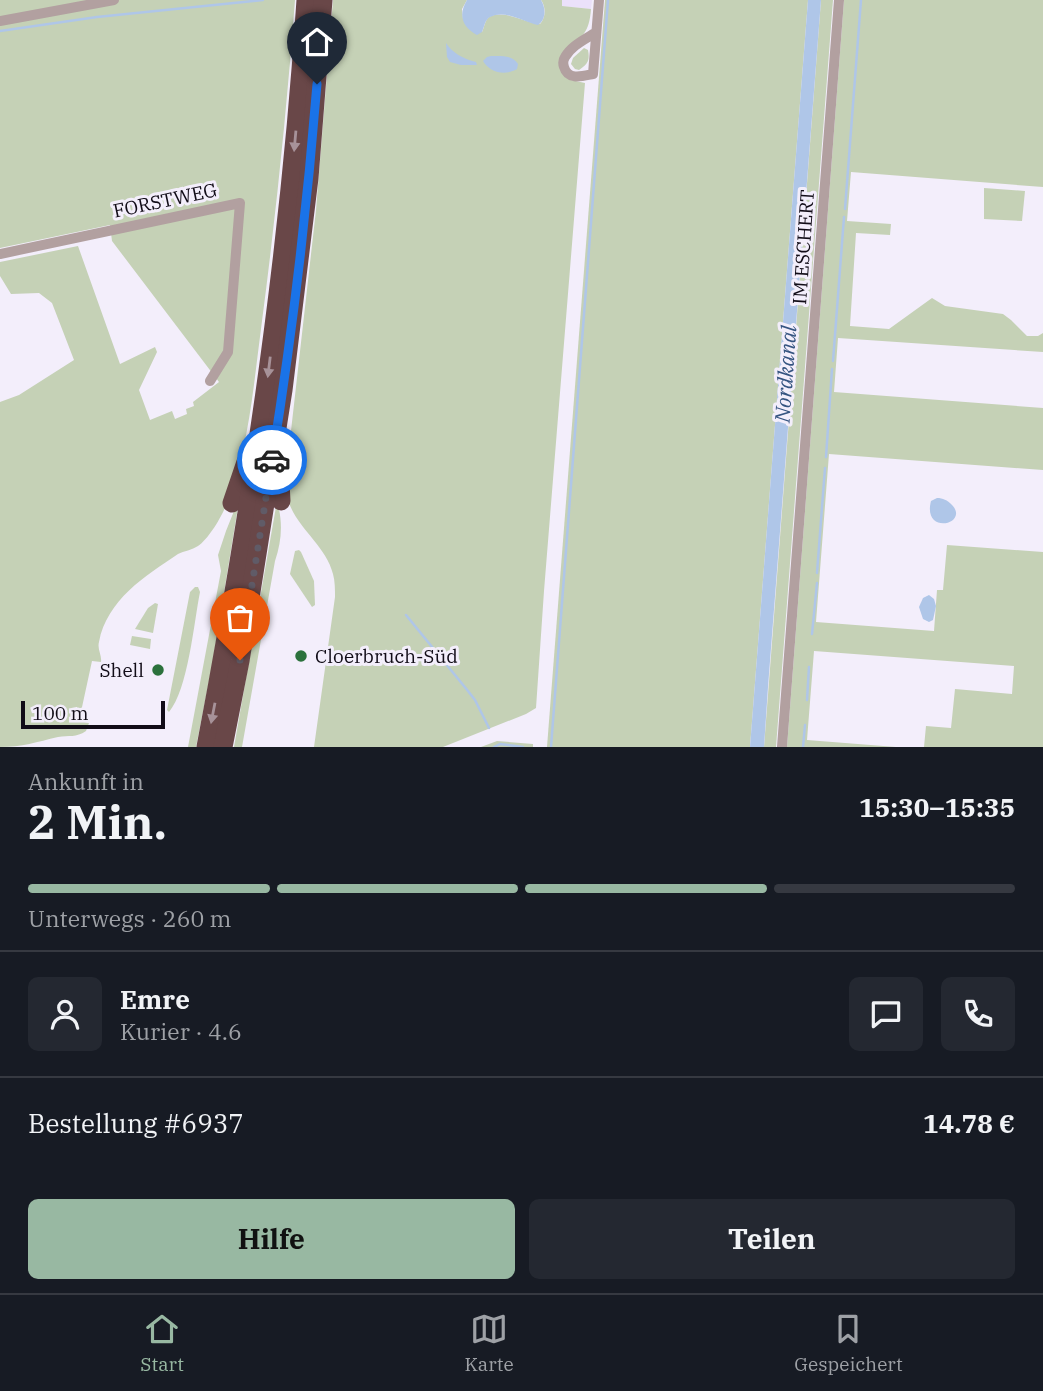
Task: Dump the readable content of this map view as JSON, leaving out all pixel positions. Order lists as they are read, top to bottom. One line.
{"streets":{"street":["FORSTWEG","IM ESCHERT"]},"water":["Nordkanal"],"places":["Cloerbruch-Süd","Shell"],"scale_bar":"100 m","page":{"scale":"100 m","heading":["2 Min.","Ankunft in","15:30–15:35"],"panel":["Emre","Kurier · 4.6","Bestellung #6937","14.78 €"],"bar":"Unterwegs · 260 m","buttons":["Hilfe","Teilen"],"tabs":["Start","Karte","Gespeichert"]}}
